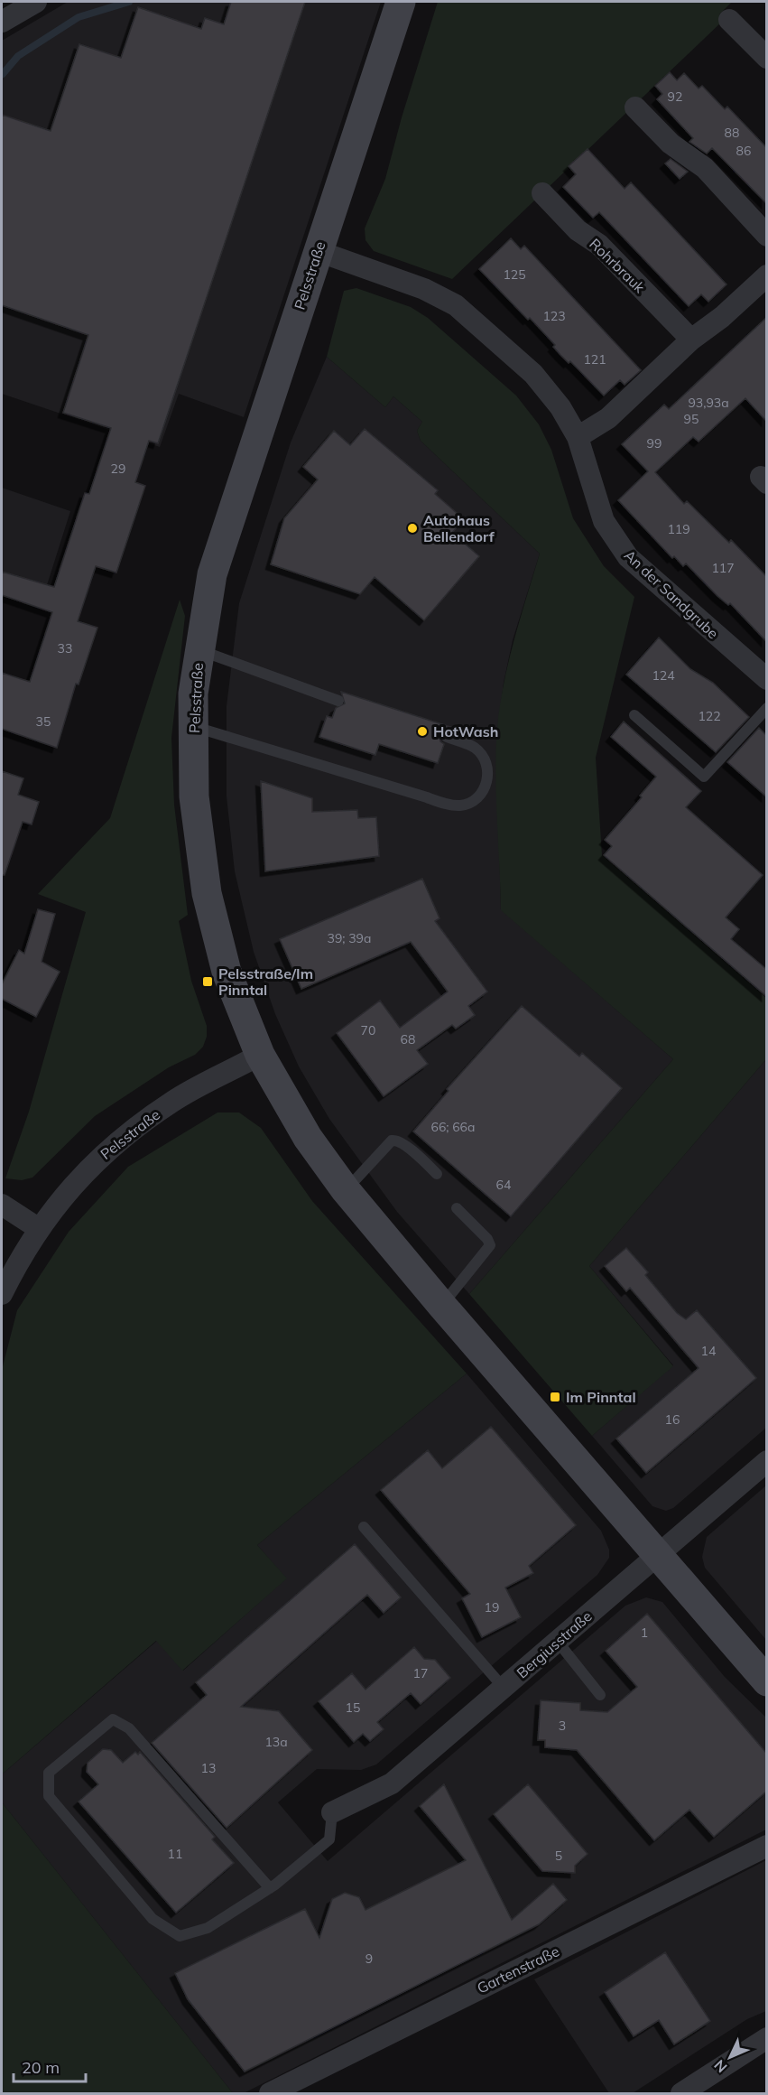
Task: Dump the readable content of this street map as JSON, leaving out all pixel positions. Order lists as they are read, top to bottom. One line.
{"streets":{"main road":["Pelsstraße"],"street":["Rohrbrauk","An der Sandgrube","Bergiusstraße","Gartenstraße"]},"crossings":[["Pelsstraße","An der Sandgrube"]],"places":{"other":["Autohaus Bellendorf","HotWash"],"transit":["Pelsstraße/Im Pinntal","Im Pinntal"]},"house_numbers":["92","88","86","125","123","121","93,93a","95","99","29","119","117","33","124","122","35","39; 39a","70","68","66; 66a","64","14","16","19","1","17","15","3","13a","13","11","5","9"],"scale_bar":"20 m","north":"bottom left"}
